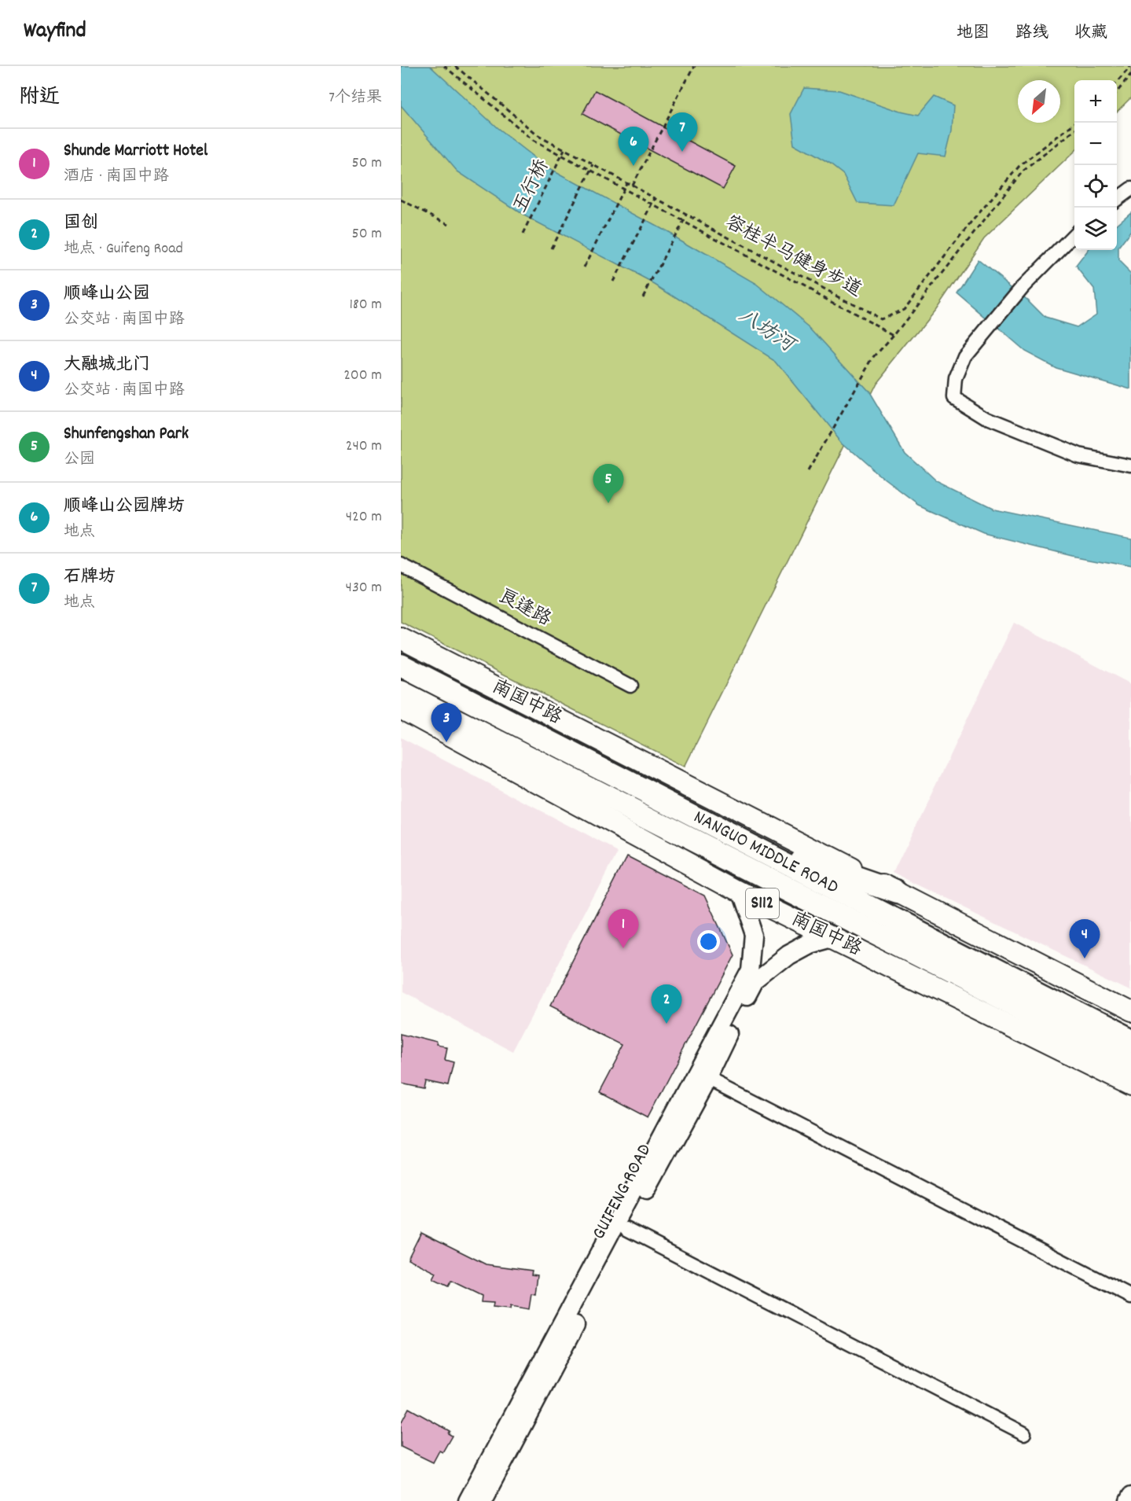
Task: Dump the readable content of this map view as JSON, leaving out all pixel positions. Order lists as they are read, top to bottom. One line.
{"streets":{"highway":["NANGUO MIDDLE ROAD","S112"],"main road":["南国中路"],"street":["良逢路","GUIFENG ROAD"],"path":["五行桥","容桂半马健身步道"]},"crossings":[["五行桥","容桂半马健身步道"],["南国中路","GUIFENG ROAD"]],"water":["八坊河"],"north":"bottom left","page":{"header":"Wayfind","nav":["地图","路线","收藏"],"heading":["附近","7个结果"],"map_buttons":["+","−"],"pins":["7","6","5","3","1","4","2"],"list":[{"mark":"1","name":"Shunde Marriott Hotel","note":"酒店 · 南国中路","value":"50 m"},{"mark":"2","name":"国创","note":"地点 · Guifeng Road","value":"50 m"},{"mark":"3","name":"顺峰山公园","note":"公交站 · 南国中路","value":"180 m"},{"mark":"4","name":"大融城北门","note":"公交站 · 南国中路","value":"200 m"},{"mark":"5","name":"Shunfengshan Park","note":"公园","value":"240 m"},{"mark":"6","name":"顺峰山公园牌坊","note":"地点","value":"420 m"},{"mark":"7","name":"石牌坊","note":"地点","value":"430 m"}]}}
